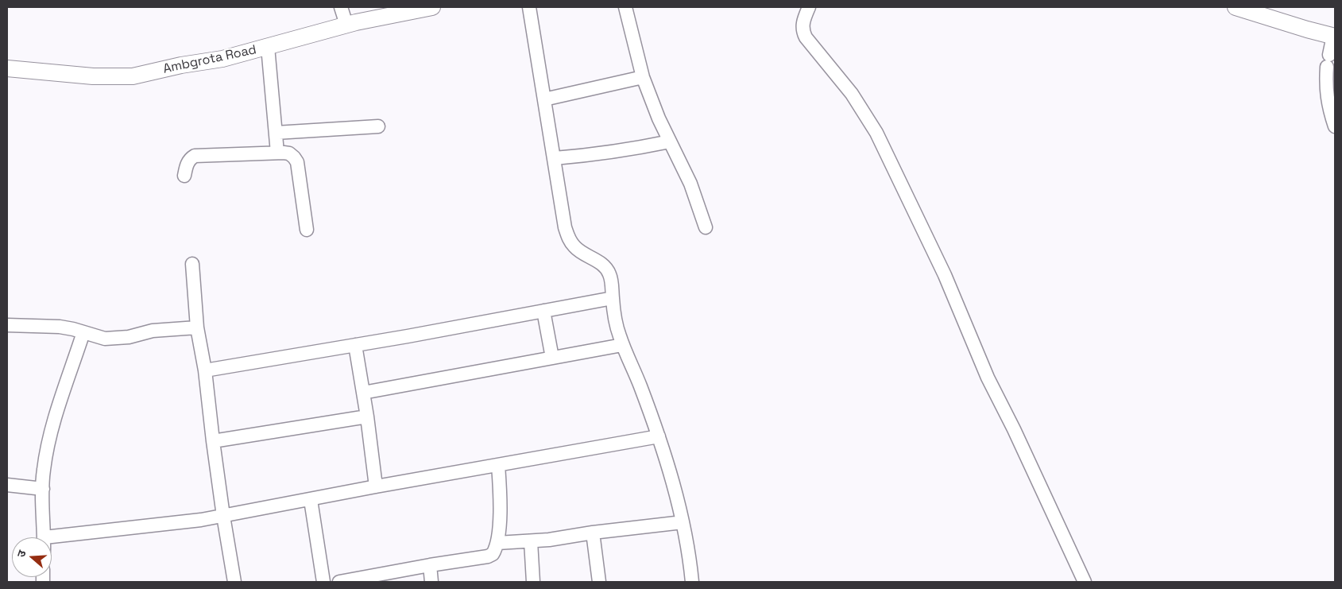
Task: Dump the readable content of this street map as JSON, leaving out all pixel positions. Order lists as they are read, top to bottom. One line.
{"streets":{"main road":["Ambgrota Road"]},"north":"left"}
